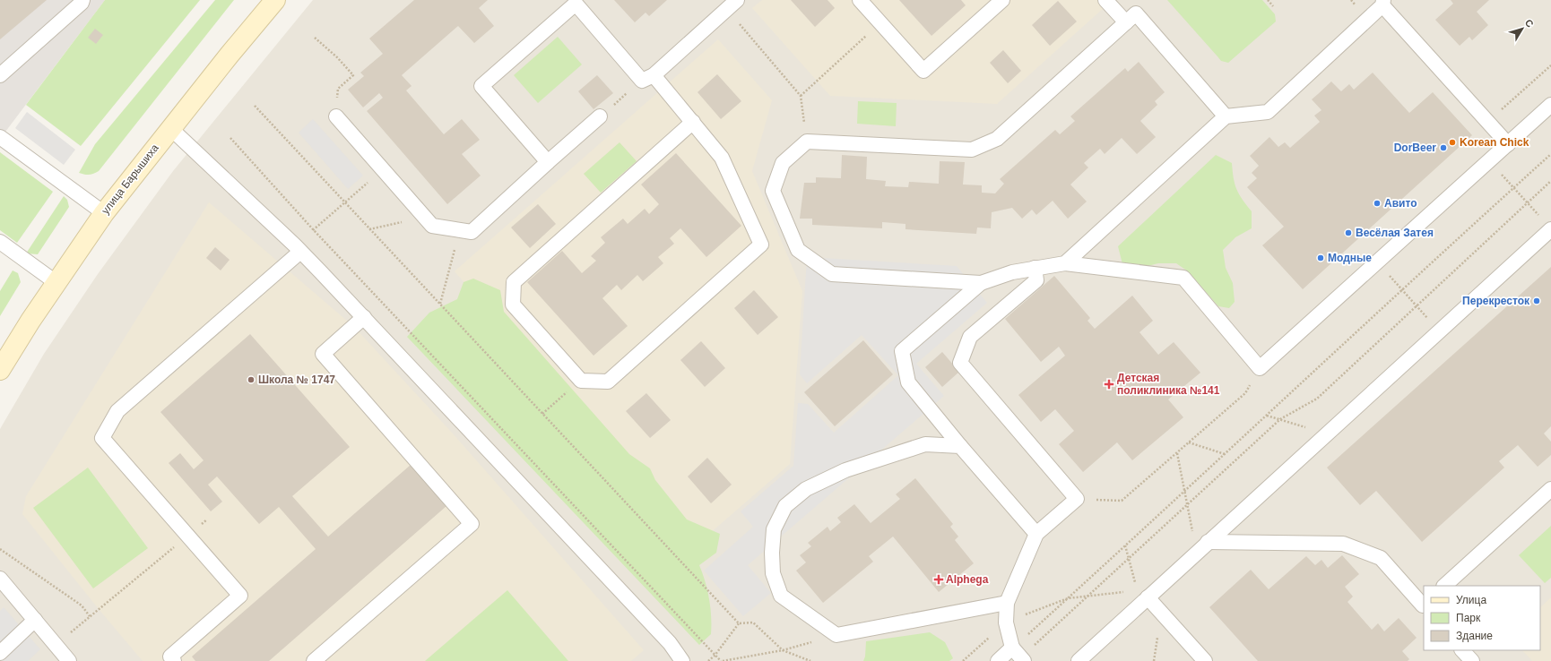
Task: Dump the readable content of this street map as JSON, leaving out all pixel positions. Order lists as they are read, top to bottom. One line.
{"streets":{"main road":["улица Барышиха"]},"places":{"other":["Korean Chick","DorBeer","Авито","Весёлая Затея","Модные","Перекресток","Школа № 1747"],"health":["Детская поликлиника №141","Alphega"]},"legend":["Улица","Парк","Здание"],"north":"top right"}
